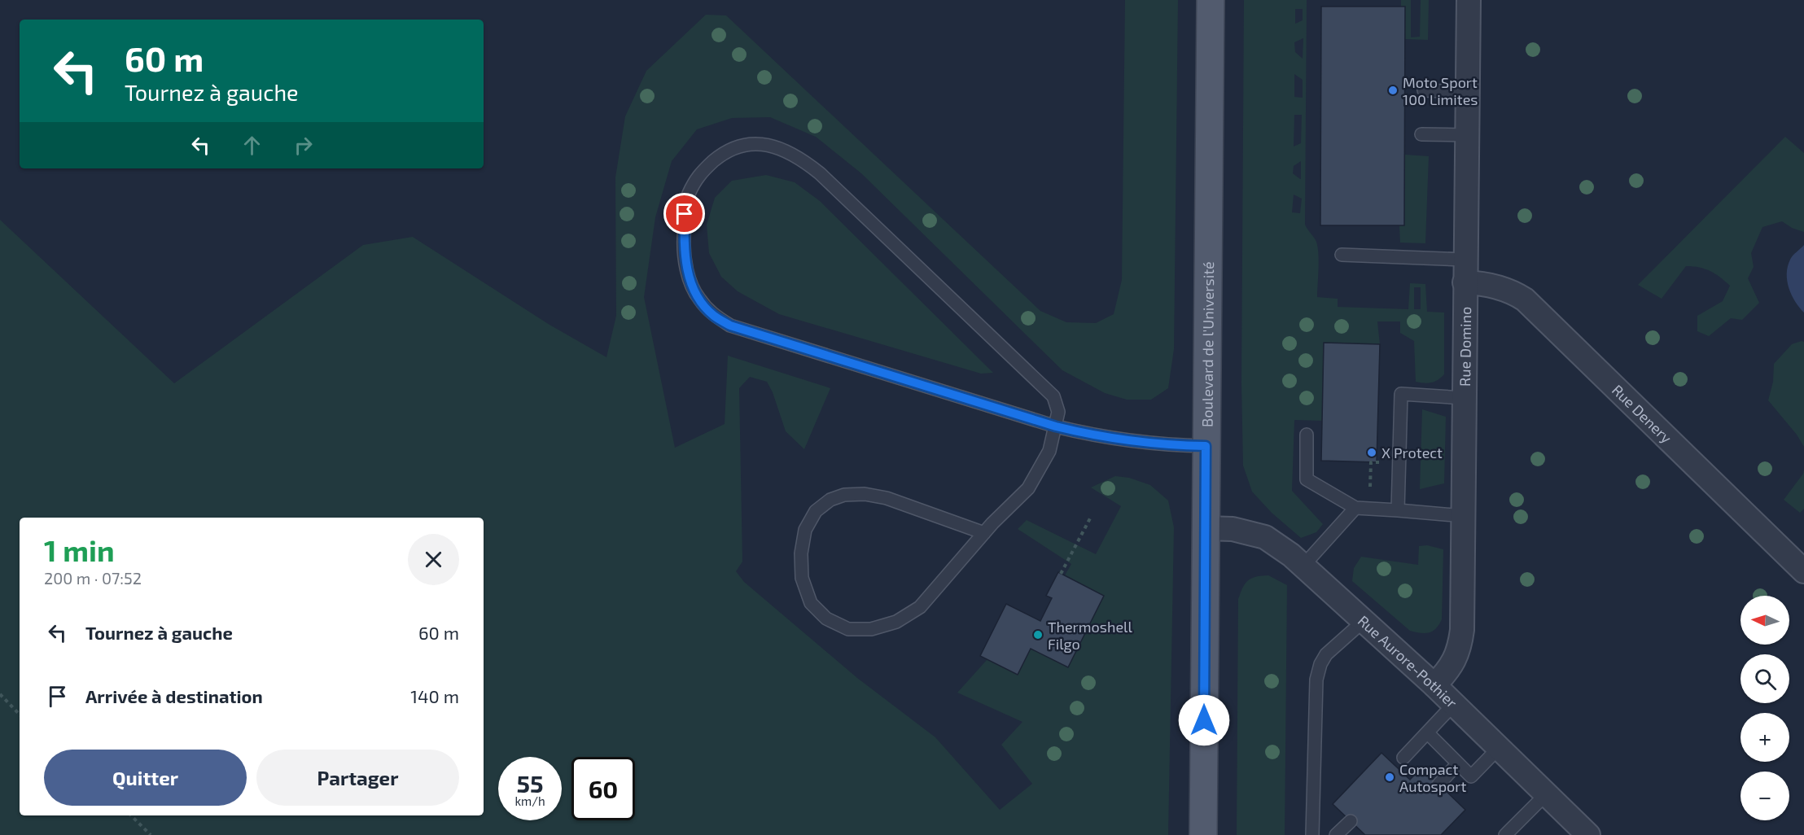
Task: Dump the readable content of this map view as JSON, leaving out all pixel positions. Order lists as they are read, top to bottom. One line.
{"streets":{"main road":["Boulevard de l'Université"],"street":["Rue Domino","Rue Denery","Rue Aurore-Pothier"]},"crossings":[["Boulevard de l'Université","Rue Aurore-Pothier"],["Rue Domino","Rue Denery"],["Rue Domino","Rue Aurore-Pothier"]],"places":["Moto Sport 100 Limites","X Protect","Thermoshell Filgo","Compact Autosport"],"north":"left","page":{"turn":["60 m","Tournez à gauche"],"heading":["1 min","200 m · 07:52"],"map_buttons":["+","−"],"list":[{"name":"Tournez à gauche","value":"60 m"},{"name":"Arrivée à destination","value":"140 m"}],"buttons":["Quitter","Partager"],"speed":"55 km/h","limit":"60"}}
